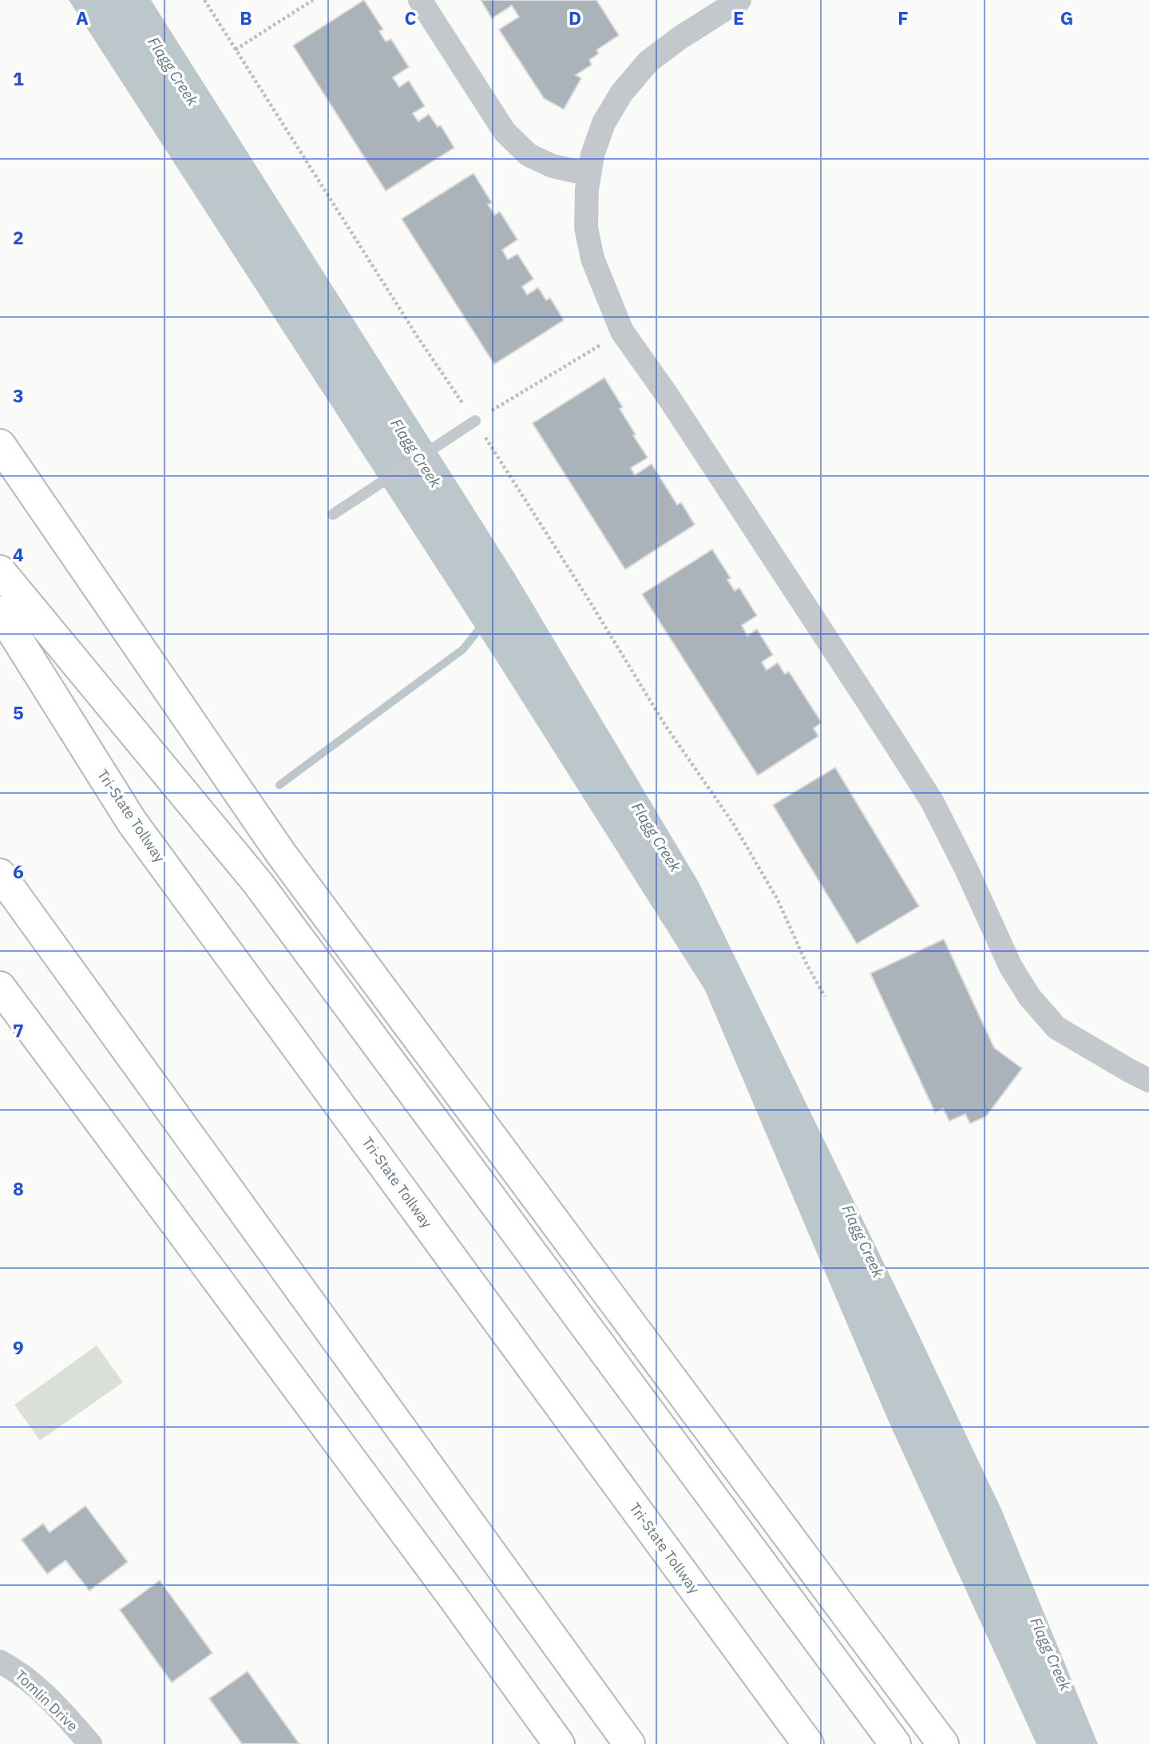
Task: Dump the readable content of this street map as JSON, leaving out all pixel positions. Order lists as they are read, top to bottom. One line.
{"streets":{"highway":["Tri-State Tollway"],"street":["Tomlin Drive"]},"water":["Flagg Creek"],"grid":{"columns":["A","B","C","D","E","F","G"],"rows":["1","2","3","4","5","6","7","8","9"]}}
